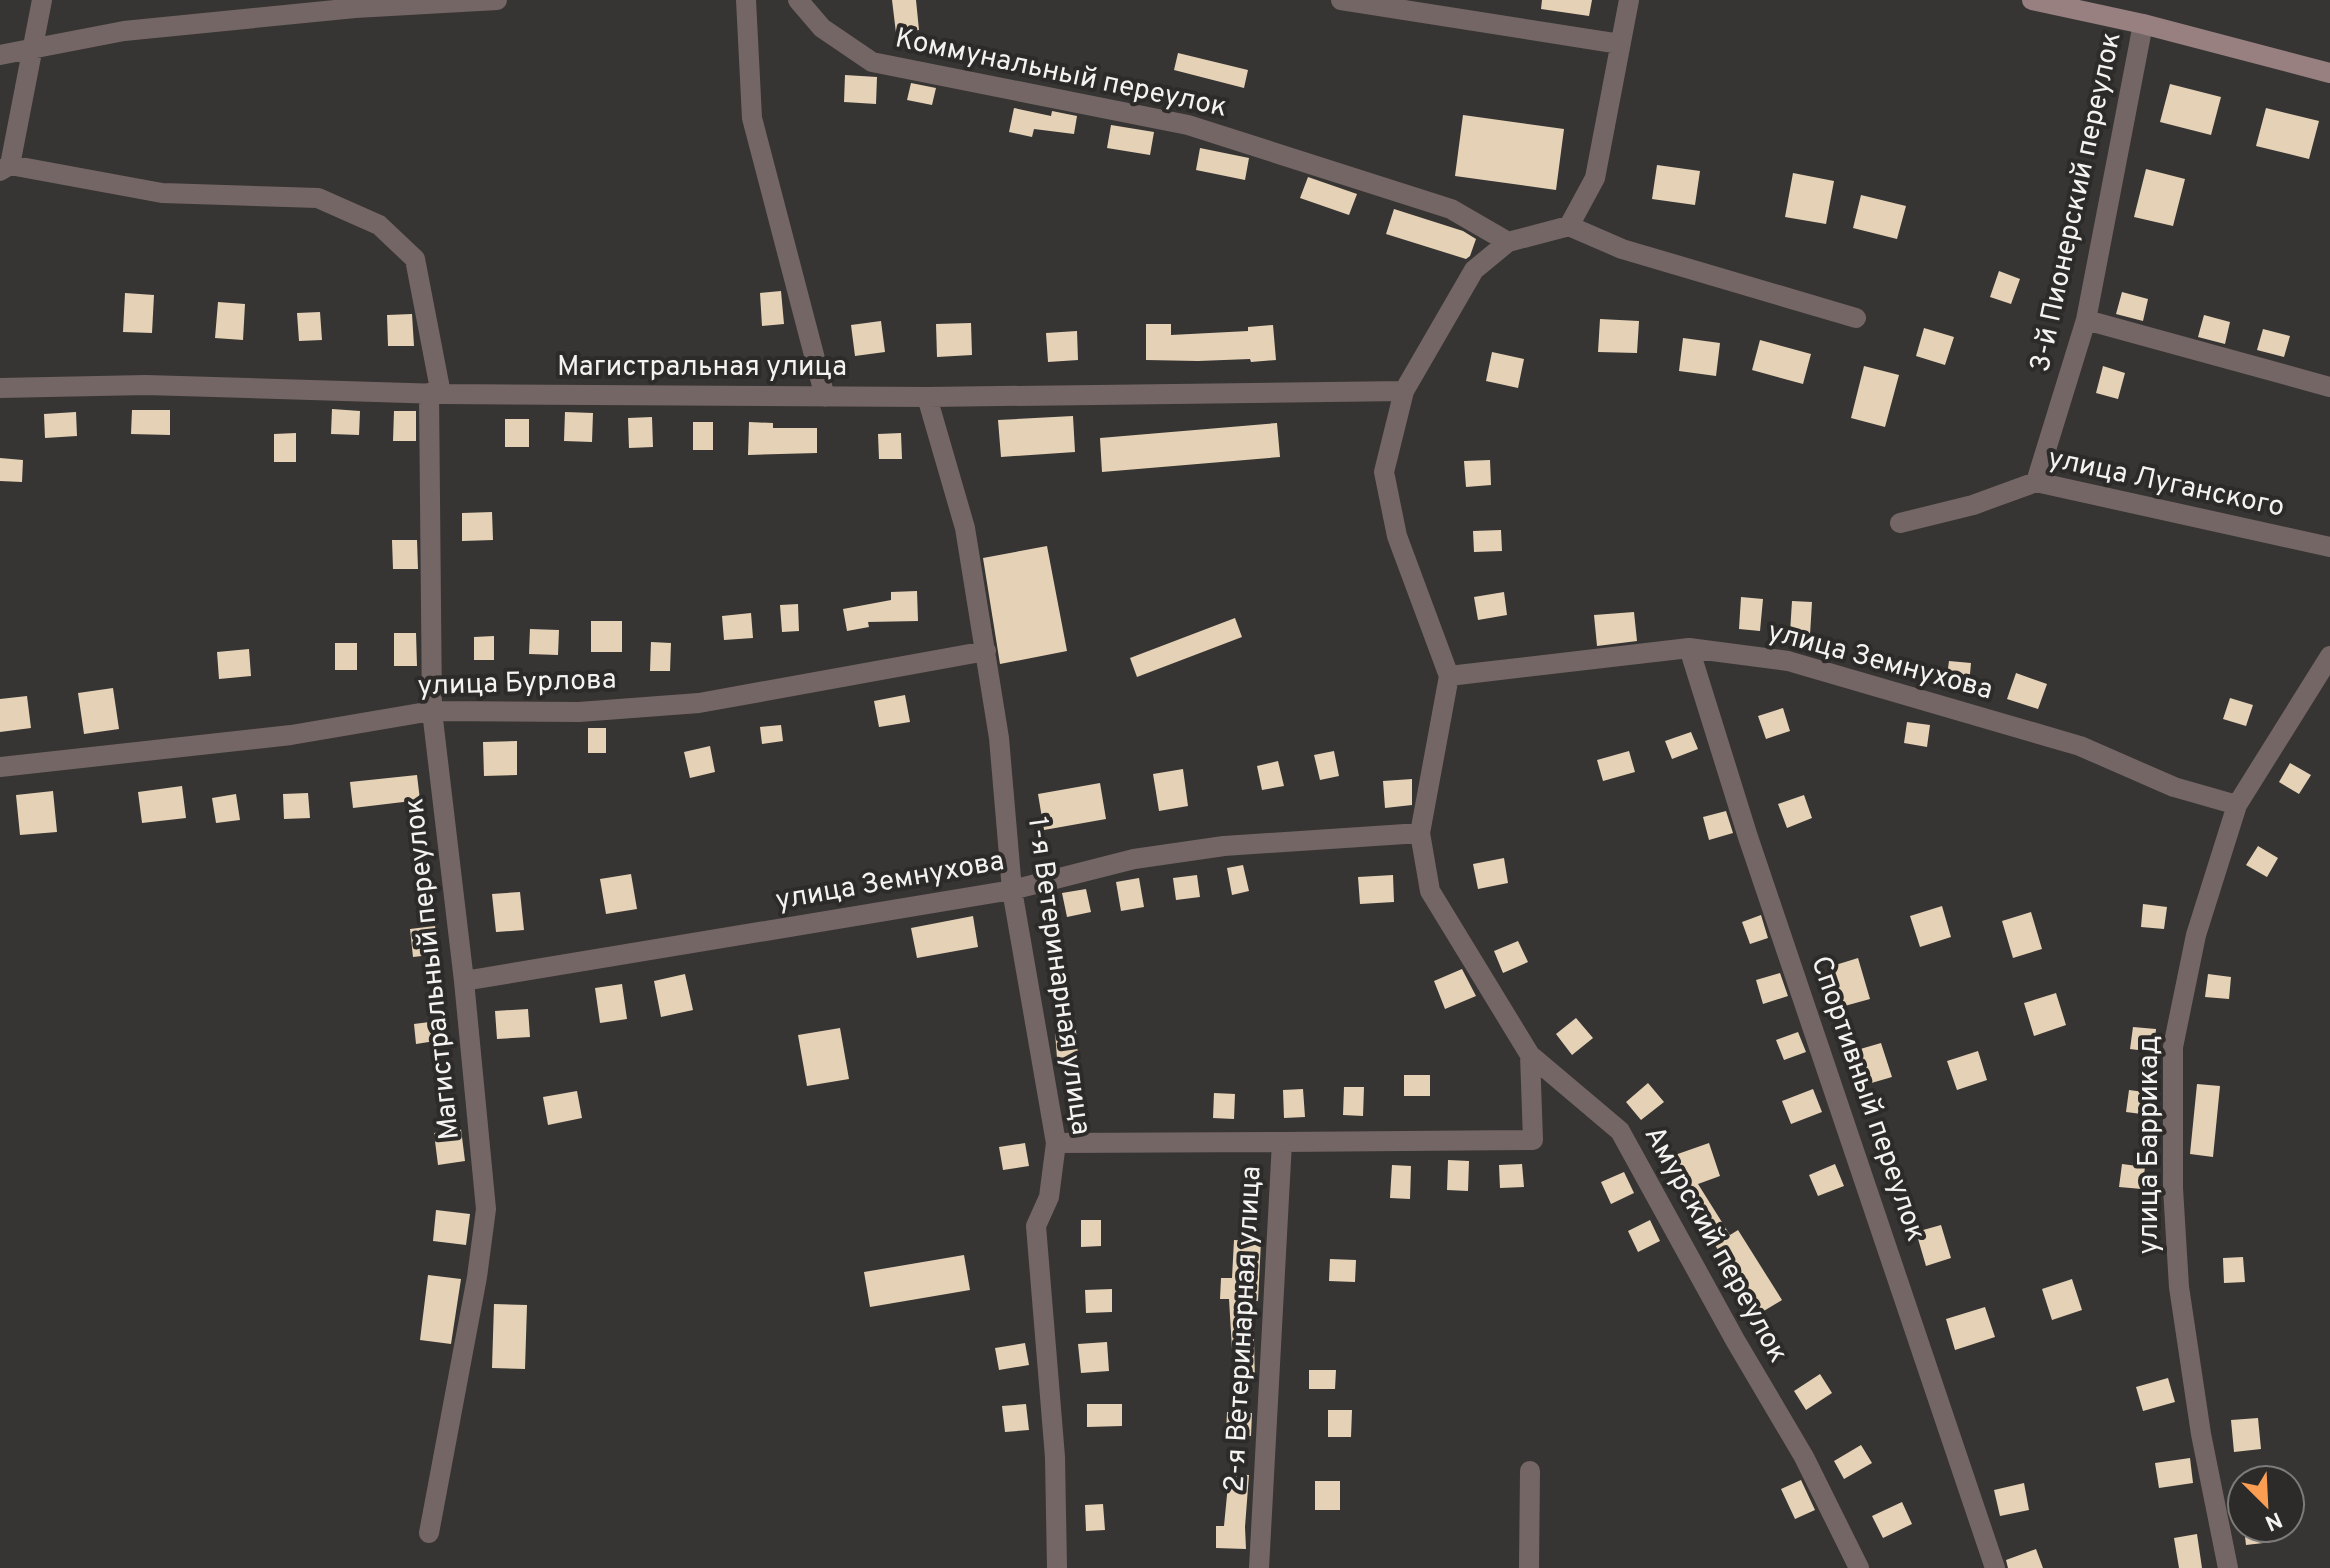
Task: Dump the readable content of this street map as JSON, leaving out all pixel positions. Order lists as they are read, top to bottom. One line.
{"streets":{"street":["Коммунальный переулок","3-й Пионерский переулок","Магистральная улица","улица Луганского","улица Земнухова","улица Бурлова","Магистральный переулок","1-я Ветеринарная улица","Спортивный переулок","улица Баррикад","Амурский переулок","2-я Ветеринарная улица"]},"crossings":[["3-й Пионерский переулок","улица Луганского"],["Магистральная улица","Магистральный переулок"],["Магистральная улица","1-я Ветеринарная улица"],["улица Земнухова","Магистральный переулок"],["улица Земнухова","1-я Ветеринарная улица"],["улица Земнухова","Спортивный переулок"],["улица Земнухова","улица Баррикад"],["улица Земнухова","Амурский переулок"],["улица Бурлова","Магистральный переулок"],["улица Бурлова","1-я Ветеринарная улица"],["Амурский переулок","2-я Ветеринарная улица"]],"north":"bottom right"}
